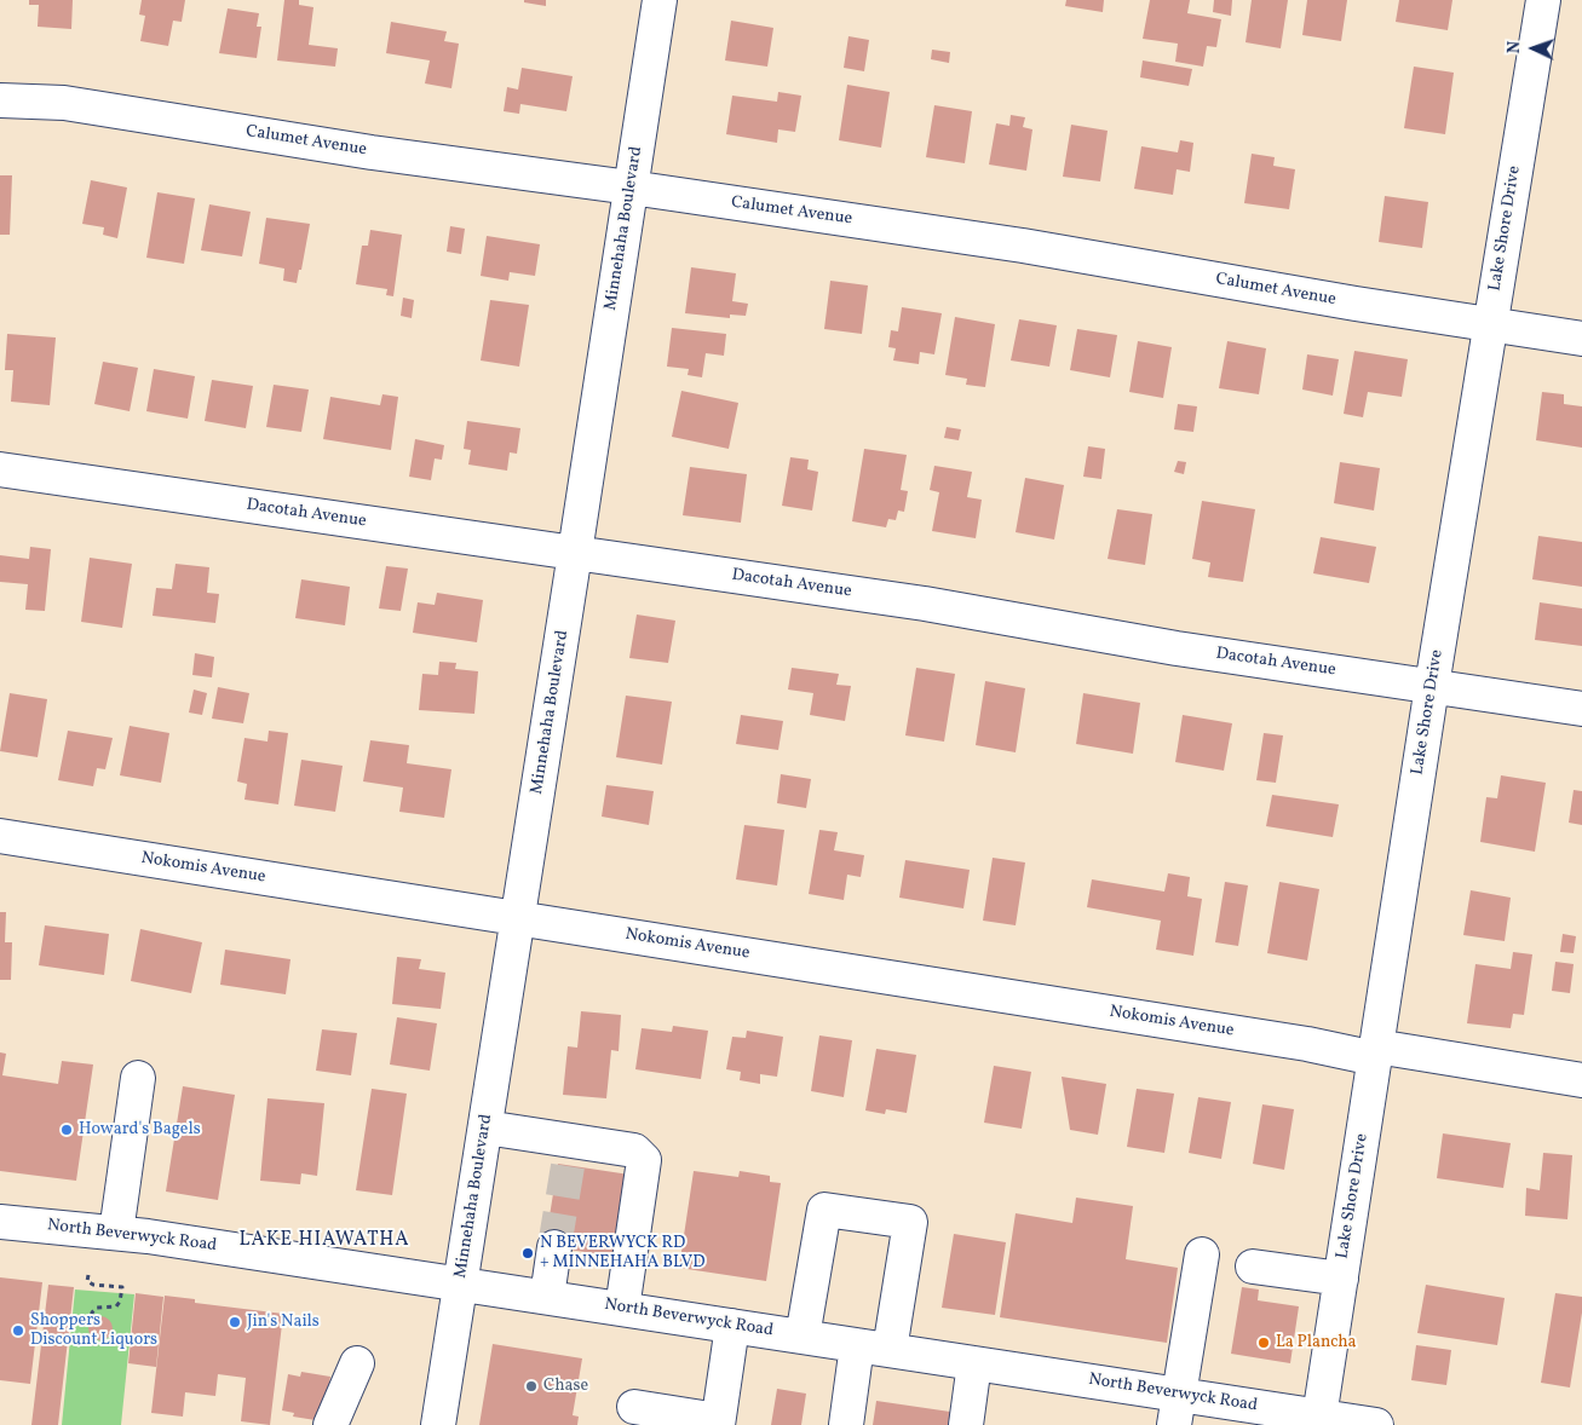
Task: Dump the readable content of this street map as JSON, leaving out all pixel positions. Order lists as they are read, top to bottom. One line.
{"streets":{"street":["Calumet Avenue","Minnehaha Boulevard","Lake Shore Drive","Dacotah Avenue","Nokomis Avenue","North Beverwyck Road"]},"crossings":[["Calumet Avenue","Minnehaha Boulevard"],["Calumet Avenue","Lake Shore Drive"],["Minnehaha Boulevard","Dacotah Avenue"],["Minnehaha Boulevard","Nokomis Avenue"],["Minnehaha Boulevard","North Beverwyck Road"],["Lake Shore Drive","Dacotah Avenue"],["Lake Shore Drive","Nokomis Avenue"],["Lake Shore Drive","North Beverwyck Road"]],"districts":["LAKE HIAWATHA"],"places":["Howard's Bagels","N BEVERWYCK RD + MINNEHAHA BLVD","Jin's Nails","Shoppers Discount Liquors","La Plancha","Chase"],"north":"left"}
